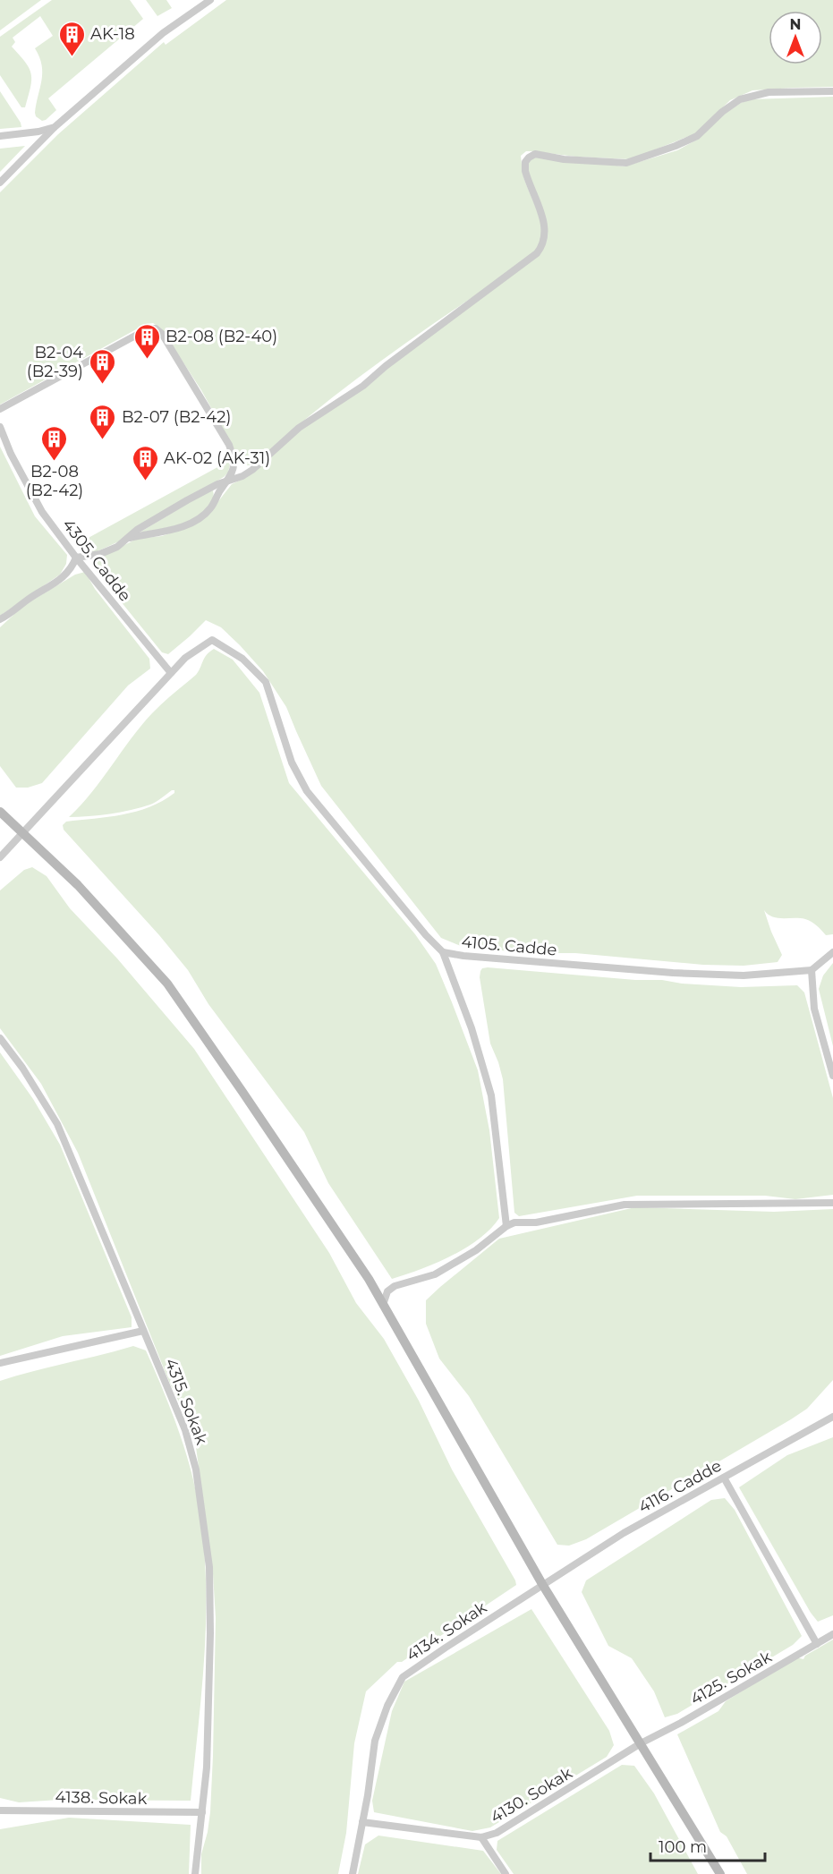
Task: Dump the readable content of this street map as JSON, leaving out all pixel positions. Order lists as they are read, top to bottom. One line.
{"streets":{"street":["4305. Cadde","4105. Cadde","4315. Sokak","4116. Cadde","4134. Sokak","4125. Sokak","4130. Sokak","4138. Sokak"]},"crossings":[["4305. Cadde","4105. Cadde"],["4315. Sokak","4138. Sokak"],["4116. Cadde","4134. Sokak"],["4134. Sokak","4130. Sokak"],["4125. Sokak","4130. Sokak"]],"places":{"building":["AK-18","B2-08 (B2-40)","B2-04 (B2-39)","B2-07 (B2-42)","B2-08 (B2-42)","AK-02 (AK-31)"]},"scale_bar":"100 m","north":"top"}
